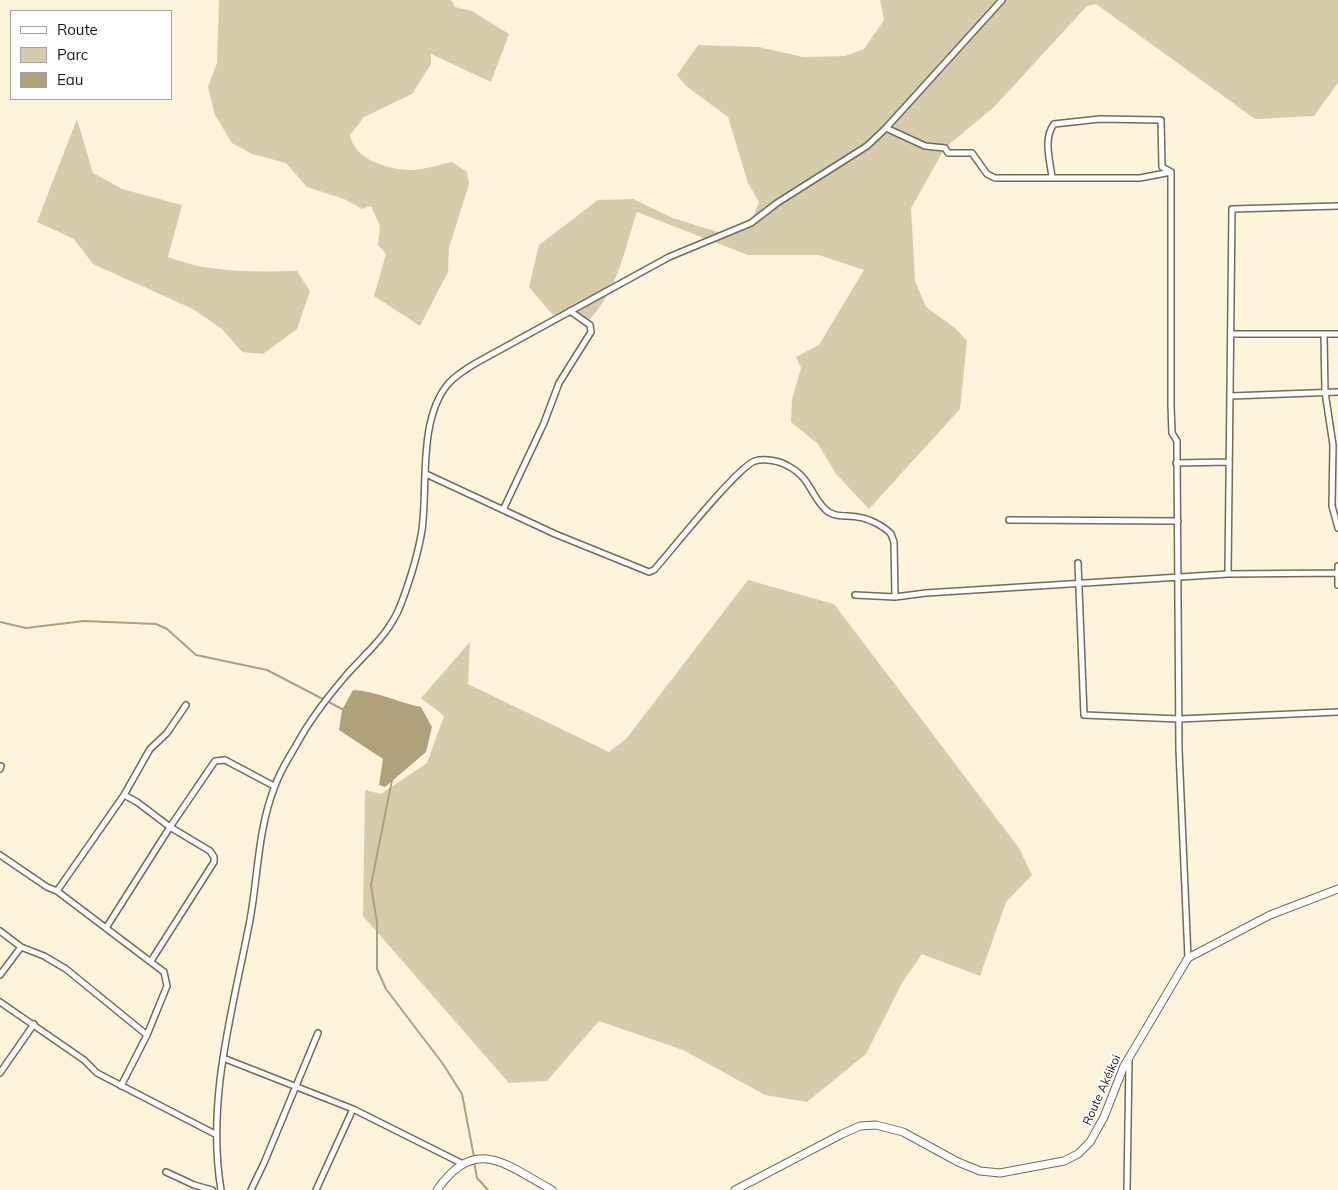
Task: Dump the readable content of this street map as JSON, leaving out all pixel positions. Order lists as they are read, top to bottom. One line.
{"streets":{"street":["Route Akéikoi"]},"legend":["Route","Parc","Eau"]}
